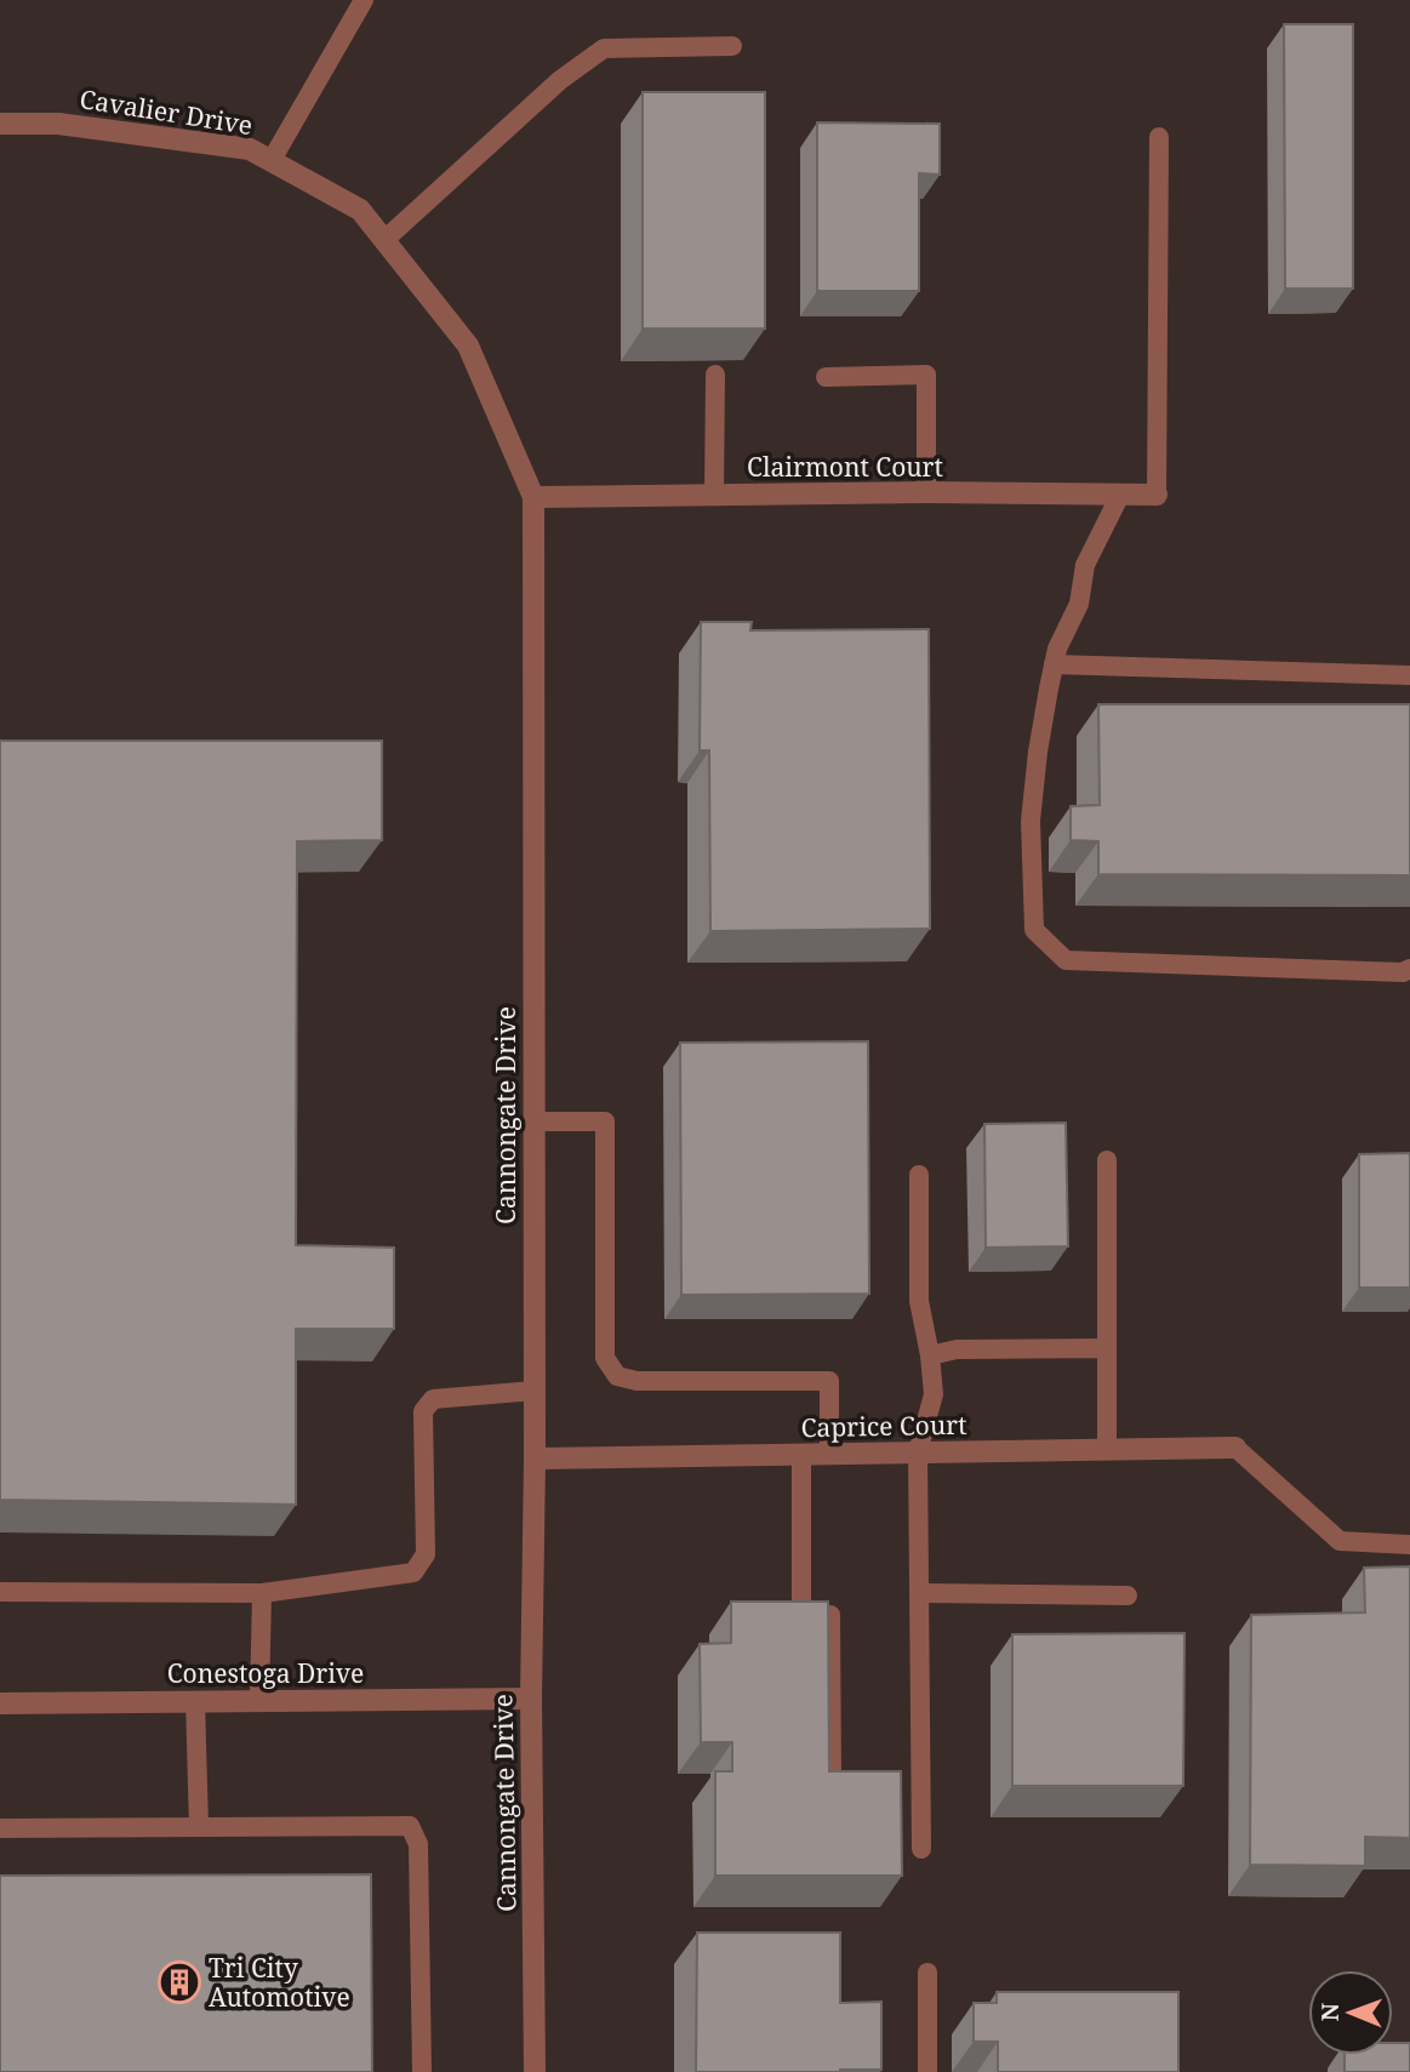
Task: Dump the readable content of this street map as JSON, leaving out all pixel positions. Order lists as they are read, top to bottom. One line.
{"streets":{"street":["Cavalier Drive","Clairmont Court","Cannongate Drive","Caprice Court","Conestoga Drive"]},"crossings":[["Cavalier Drive","Cannongate Drive"],["Clairmont Court","Cannongate Drive"],["Cannongate Drive","Caprice Court"],["Cannongate Drive","Conestoga Drive"]],"places":{"building":["Tri City Automotive"]},"north":"left"}
